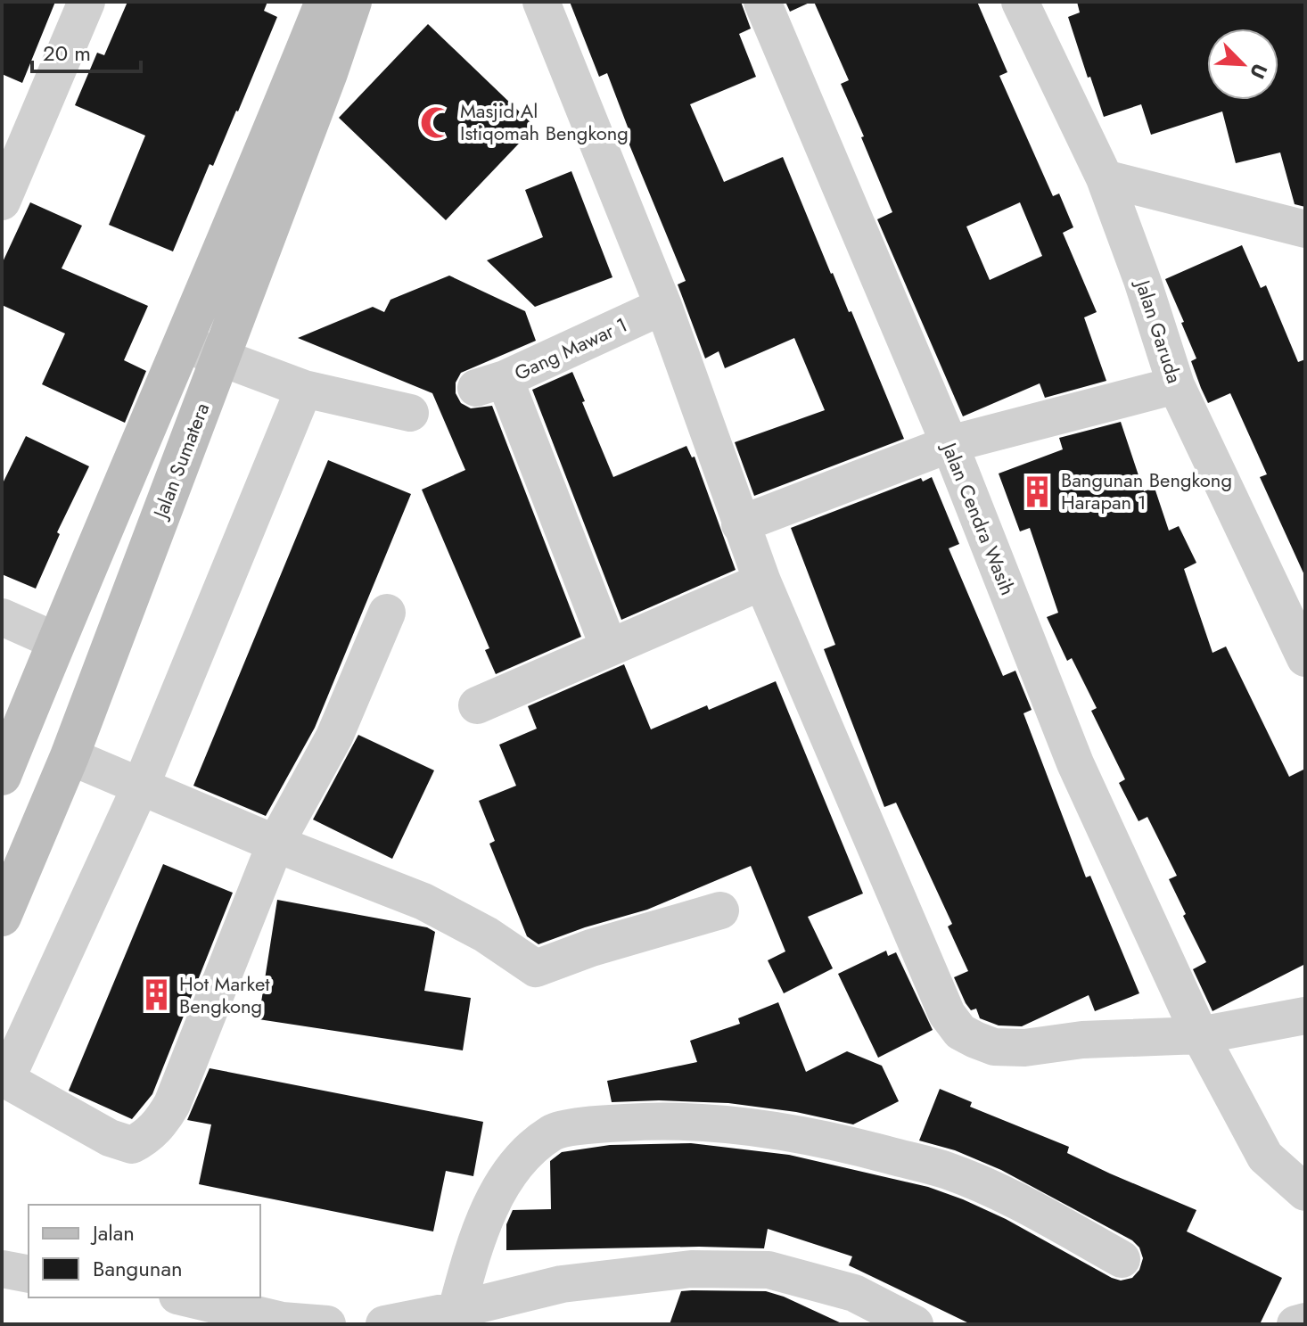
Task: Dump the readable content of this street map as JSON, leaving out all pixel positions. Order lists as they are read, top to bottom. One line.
{"streets":{"main road":["Jalan Sumatera"],"street":["Jalan Garuda","Gang Mawar 1","Jalan Cendra Wasih"]},"places":{"mosque":["Masjid Al Istiqomah Bengkong"],"building":["Bangunan Bengkong Harapan 1","Hot Market Bengkong"]},"legend":["Jalan","Bangunan"],"scale_bar":"20 m","north":"bottom right"}
